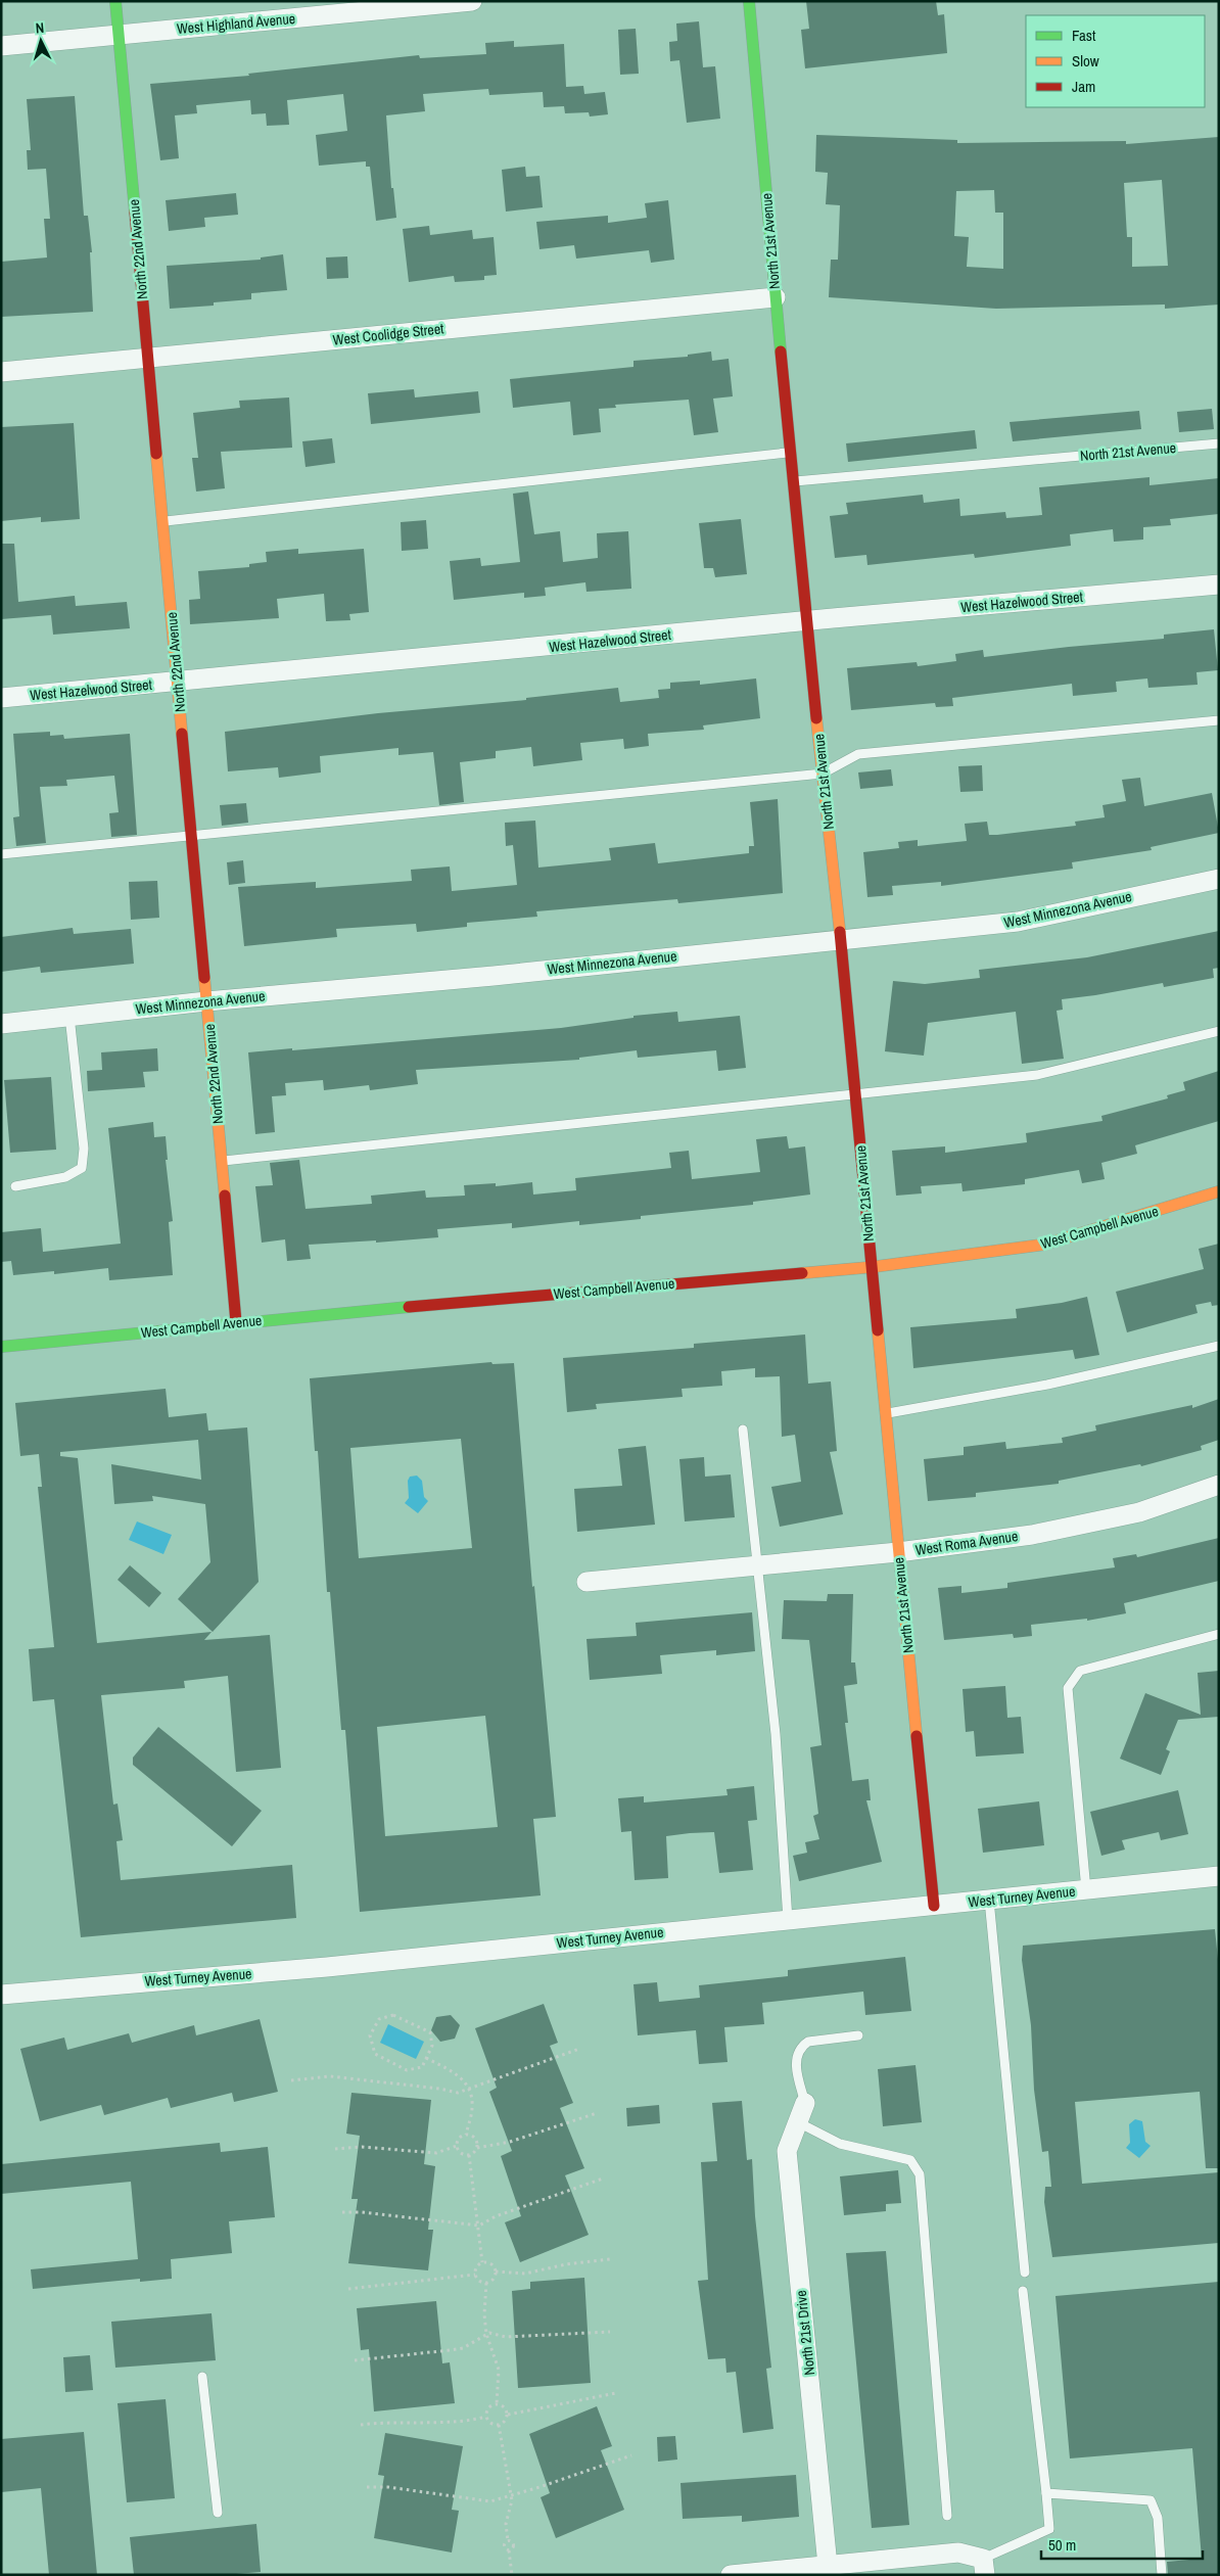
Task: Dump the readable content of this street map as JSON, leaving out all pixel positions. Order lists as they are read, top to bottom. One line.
{"streets":{"street":["West Highland Avenue","North 21st Avenue","North 22nd Avenue","West Coolidge Street","West Hazelwood Street","West Minnezona Avenue","West Campbell Avenue","West Roma Avenue","West Turney Avenue","North 21st Drive"]},"crossings":[["West Highland Avenue","North 22nd Avenue"],["North 21st Avenue","West Coolidge Street"],["North 21st Avenue","West Hazelwood Street"],["North 21st Avenue","West Minnezona Avenue"],["North 21st Avenue","West Campbell Avenue"],["North 21st Avenue","West Roma Avenue"],["North 21st Avenue","West Turney Avenue"],["North 22nd Avenue","West Coolidge Street"],["North 22nd Avenue","West Hazelwood Street"],["North 22nd Avenue","West Minnezona Avenue"],["North 22nd Avenue","West Campbell Avenue"]],"legend":["Fast","Slow","Jam"],"scale_bar":"50 m","north":"top"}
